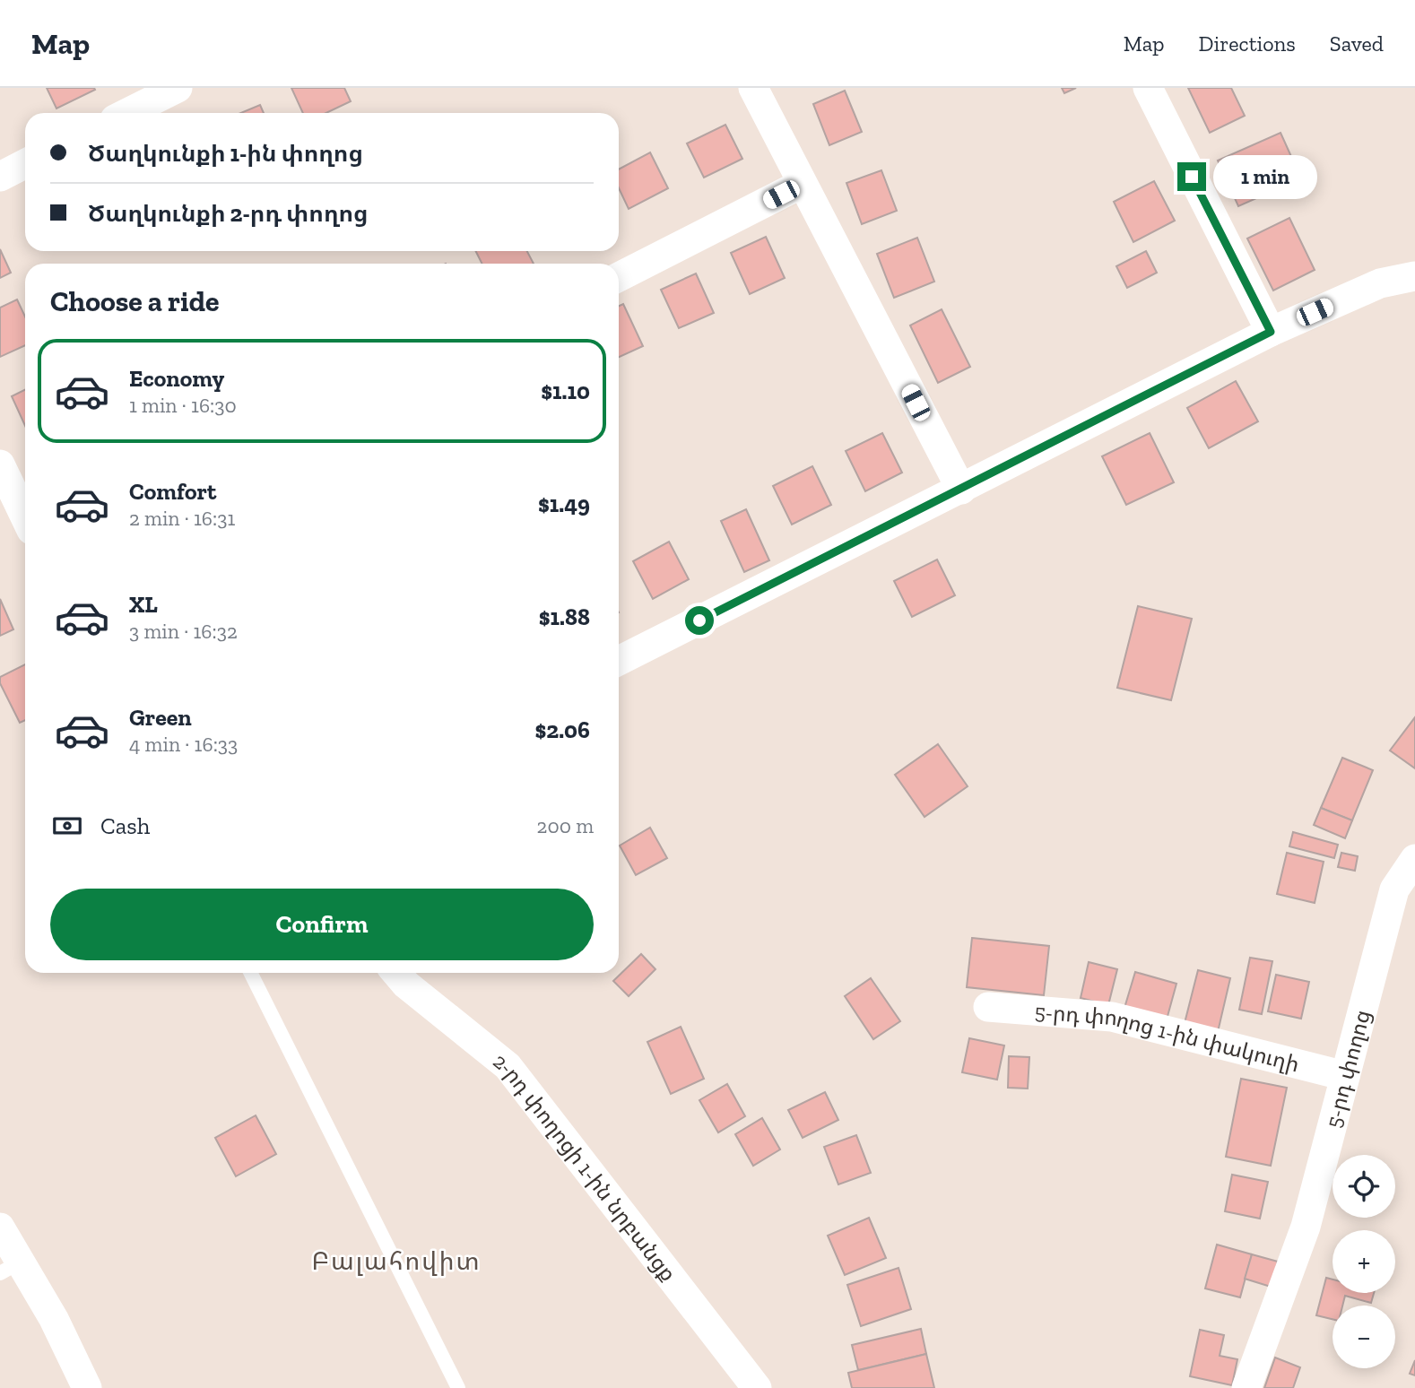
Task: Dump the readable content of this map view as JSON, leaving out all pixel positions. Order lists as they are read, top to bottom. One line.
{"streets":{"street":["5-րդ փողոց 1-ին փակուղի","5-րդ փողոց","2-րդ փողոցի 1-ին նրբանցք"]},"crossings":[["5-րդ փողոց 1-ին փակուղի","5-րդ փողոց"]],"districts":["Բալահովիտ"],"page":{"header":"Map","nav":["Map","Directions","Saved"],"banner":["Ծաղկունքի 1-ին փողոց","Ծաղկունքի 2-րդ փողոց"],"bubble":"1 min","heading":"Choose a ride","list":[{"name":"Economy","note":"1 min · 16:30","value":"$1.10"},{"name":"Comfort","note":"2 min · 16:31","value":"$1.49"},{"name":"XL","note":"3 min · 16:32","value":"$1.88"},{"name":"Green","note":"4 min · 16:33","value":"$2.06"}],"pay":["Cash","200 m"],"buttons":"Confirm","map_buttons":["+","−"]}}
